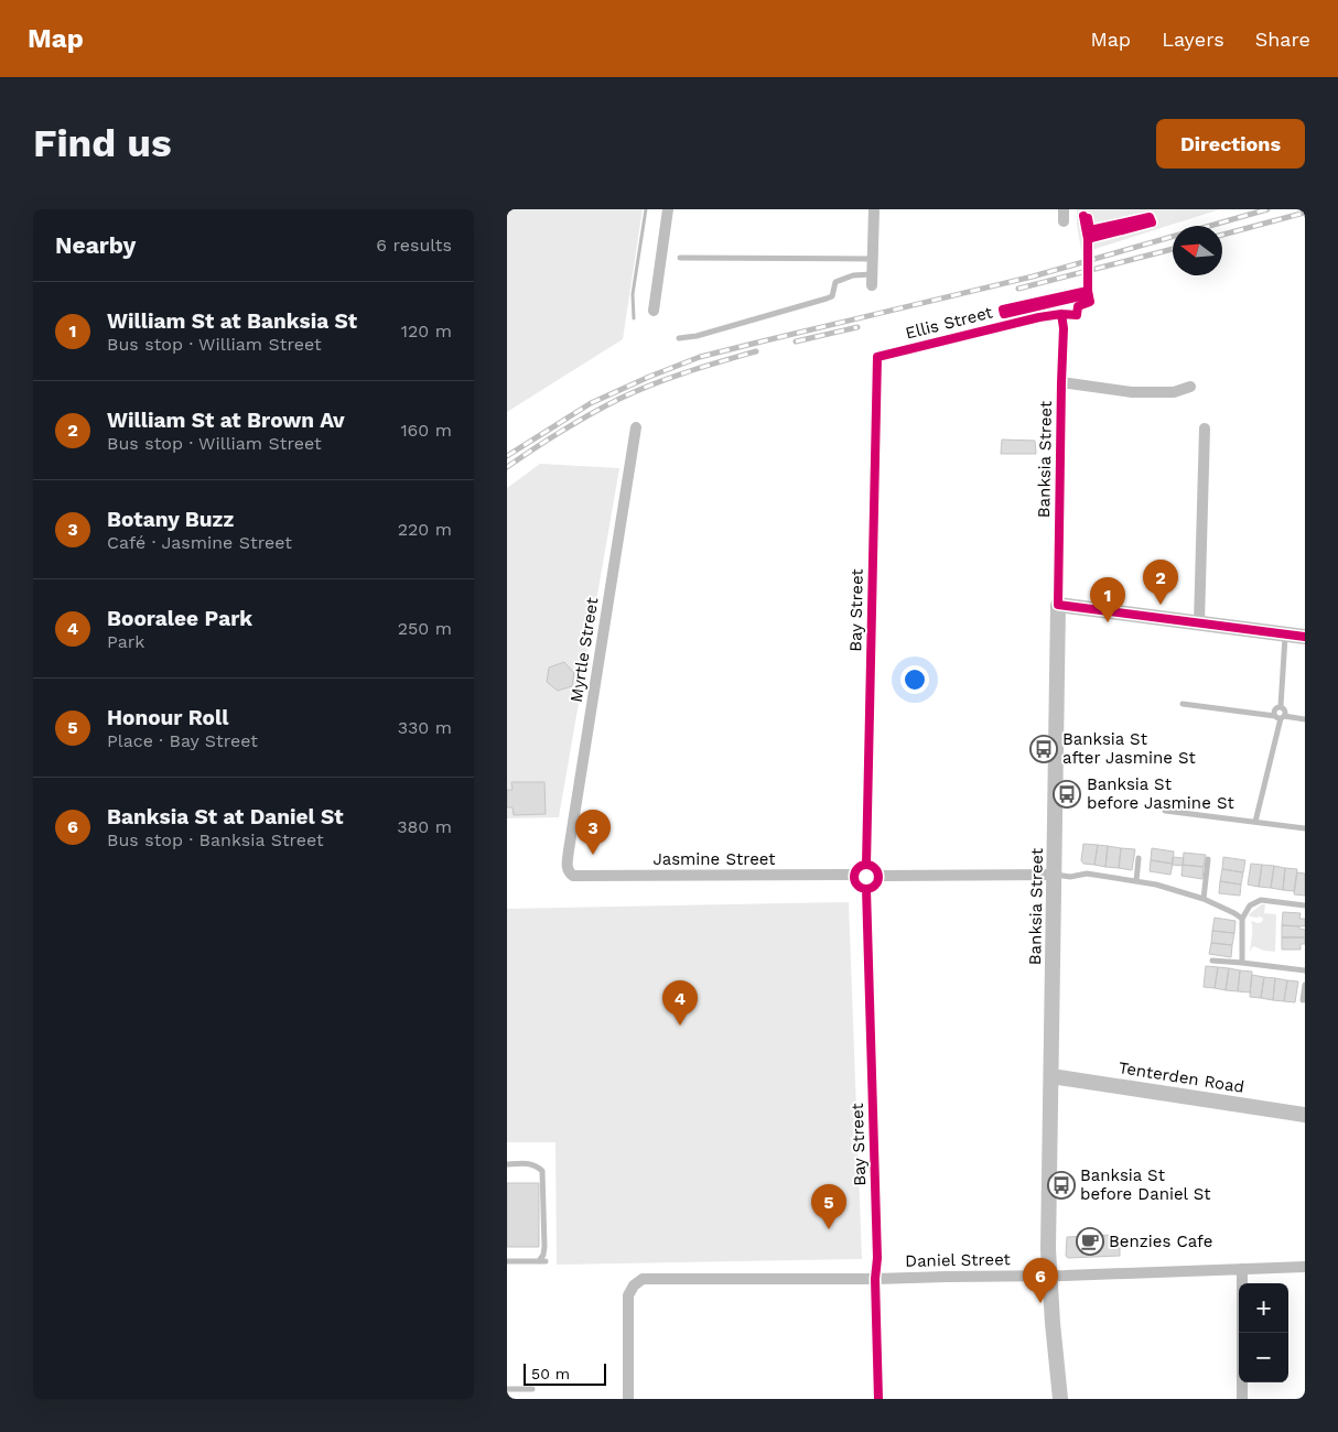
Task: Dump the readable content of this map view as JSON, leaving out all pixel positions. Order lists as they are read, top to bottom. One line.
{"streets":{"street":["Ellis Street","Banksia Street","Bay Street","Myrtle Street","Jasmine Street","Tenterden Road","Daniel Street"]},"crossings":[["Ellis Street","Banksia Street"],["Ellis Street","Bay Street"],["Banksia Street","Tenterden Road"],["Banksia Street","Daniel Street"],["Bay Street","Jasmine Street"],["Bay Street","Daniel Street"],["Myrtle Street","Jasmine Street"]],"places":{"bus stop":["Banksia St after Jasmine St","Banksia St before Jasmine St","Banksia St before Daniel St"],"cafe":["Benzies Cafe"]},"scale_bar":"50 m","north":"left","page":{"header":"Map","nav":["Map","Layers","Share"],"buttons":"Directions","title":"Find us","heading":["Nearby","6 results"],"list":[{"mark":"1","name":"William St at Banksia St","note":"Bus stop · William Street","value":"120 m"},{"mark":"2","name":"William St at Brown Av","note":"Bus stop · William Street","value":"160 m"},{"mark":"3","name":"Botany Buzz","note":"Café · Jasmine Street","value":"220 m"},{"mark":"4","name":"Booralee Park","note":"Park","value":"250 m"},{"mark":"5","name":"Honour Roll","note":"Place · Bay Street","value":"330 m"},{"mark":"6","name":"Banksia St at Daniel St","note":"Bus stop · Banksia Street","value":"380 m"}],"pins":["2","1","3","4","5","6"],"map_buttons":["+","−"],"scale":"50 m"}}
